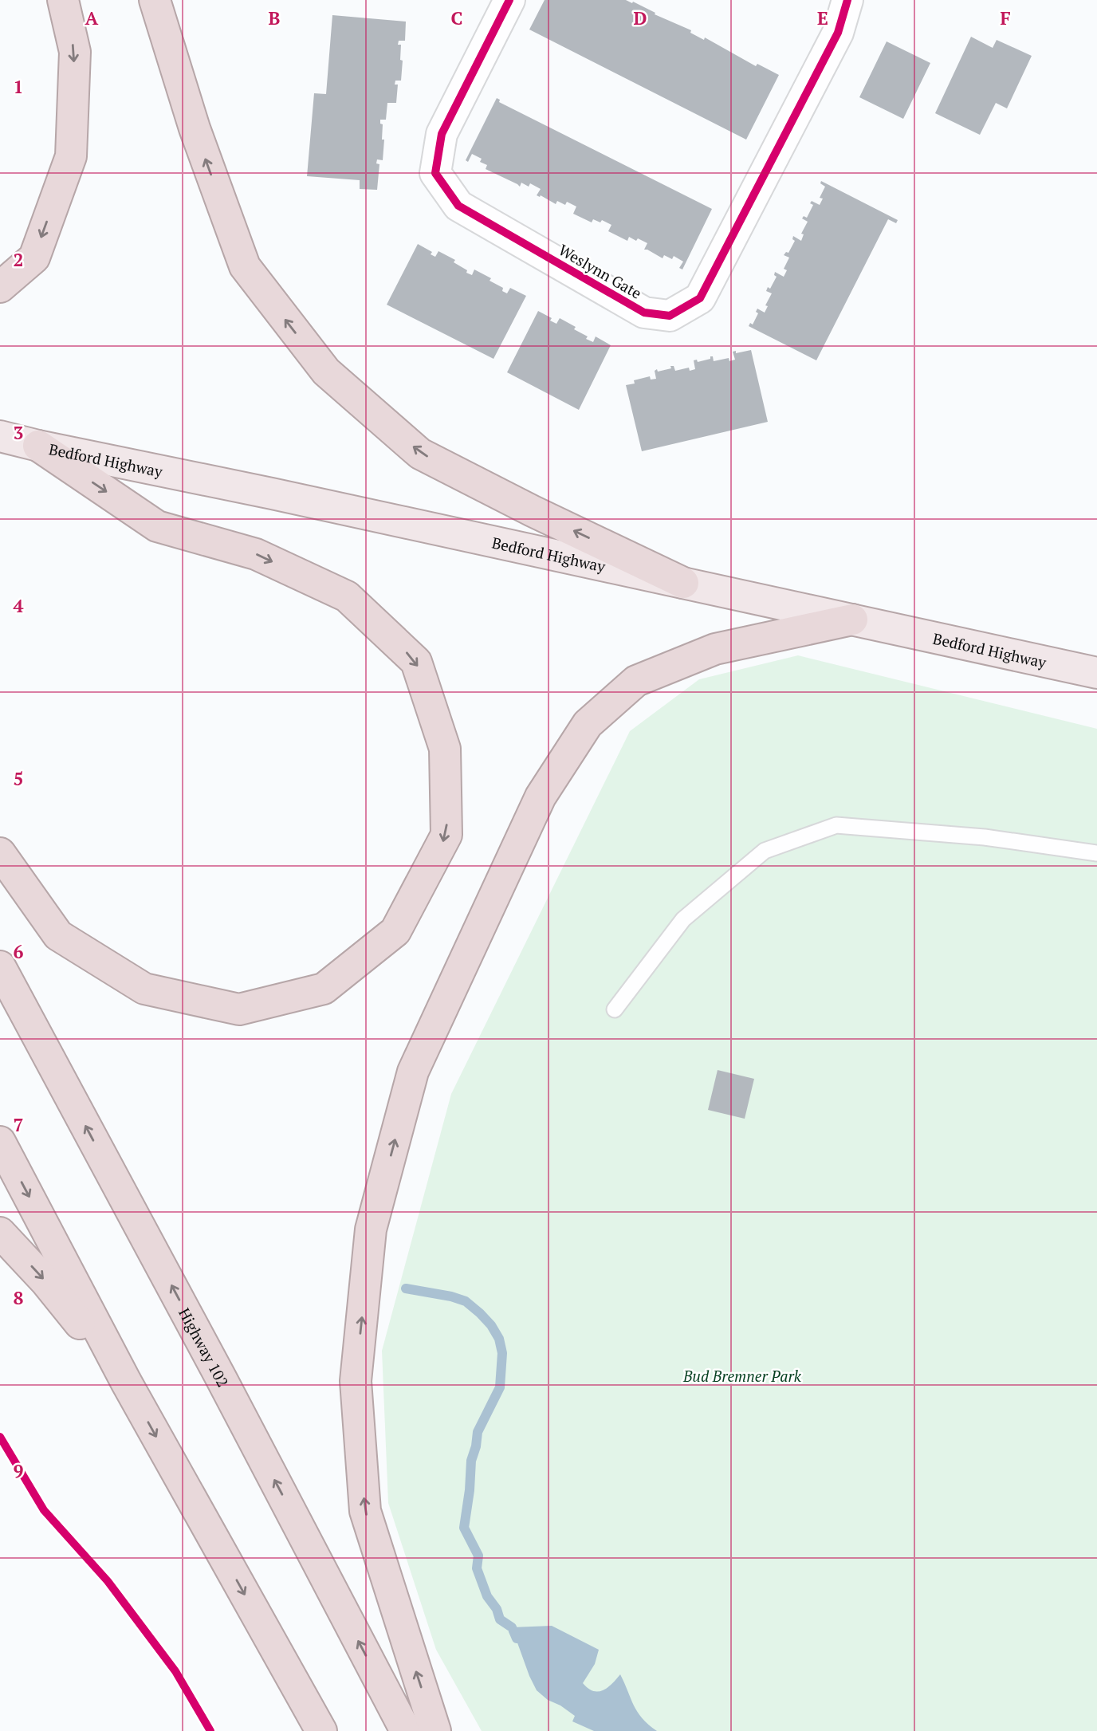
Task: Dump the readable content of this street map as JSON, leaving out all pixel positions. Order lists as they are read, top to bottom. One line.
{"streets":{"highway":["Highway 102"],"main road":["Bedford Highway"],"street":["Weslynn Gate"]},"parks":["Bud Bremner Park"],"grid":{"columns":["A","B","C","D","E","F"],"rows":["1","2","3","4","5","6","7","8","9"]}}
